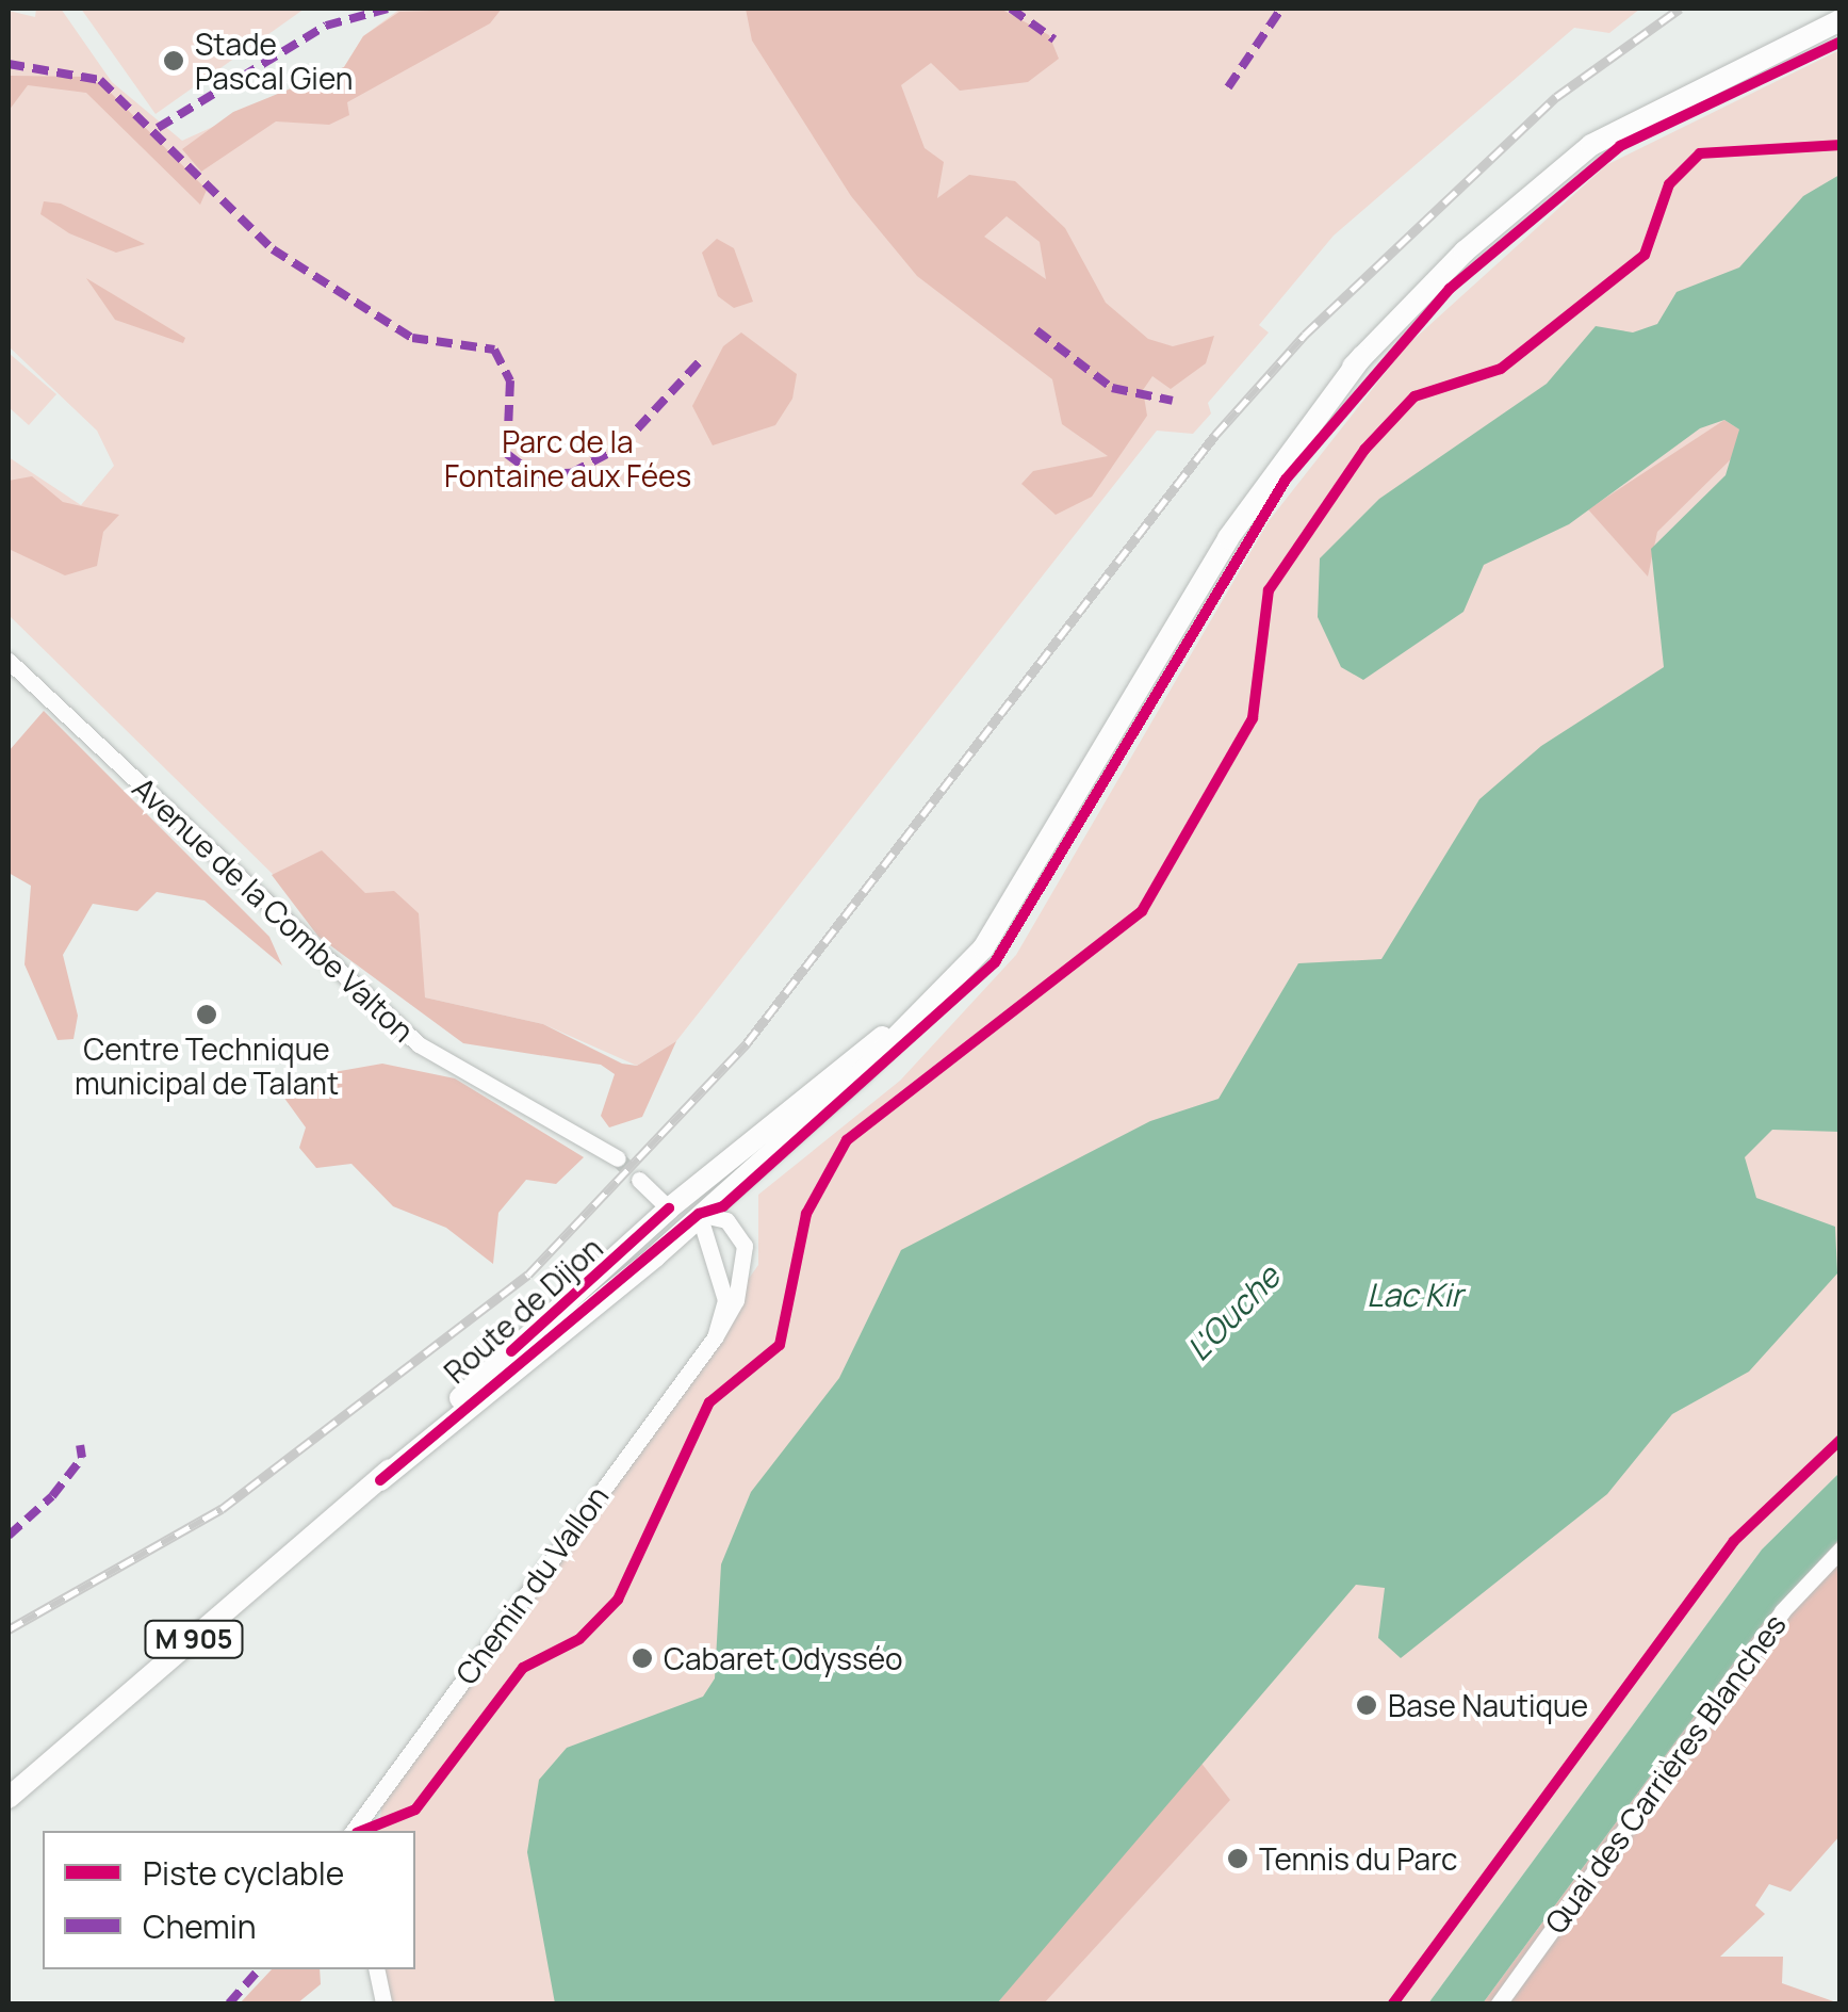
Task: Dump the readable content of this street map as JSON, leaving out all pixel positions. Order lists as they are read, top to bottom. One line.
{"streets":{"main road":["Route de Dijon","M 905"],"street":["Avenue de la Combe Valton","Chemin du Vallon","Quai des Carrières Blanches"]},"crossings":[["Route de Dijon","Chemin du Vallon"],["Route de Dijon","M 905"],["Chemin du Vallon","M 905"]],"water":["Lac Kir","L'Ouche"],"parks":["Parc de la Fontaine aux Fées"],"places":["Stade Pascal Gien","Centre Technique municipal de Talant","Cabaret Odysséo","Base Nautique","Tennis du Parc"],"legend":["Piste cyclable","Chemin"]}
